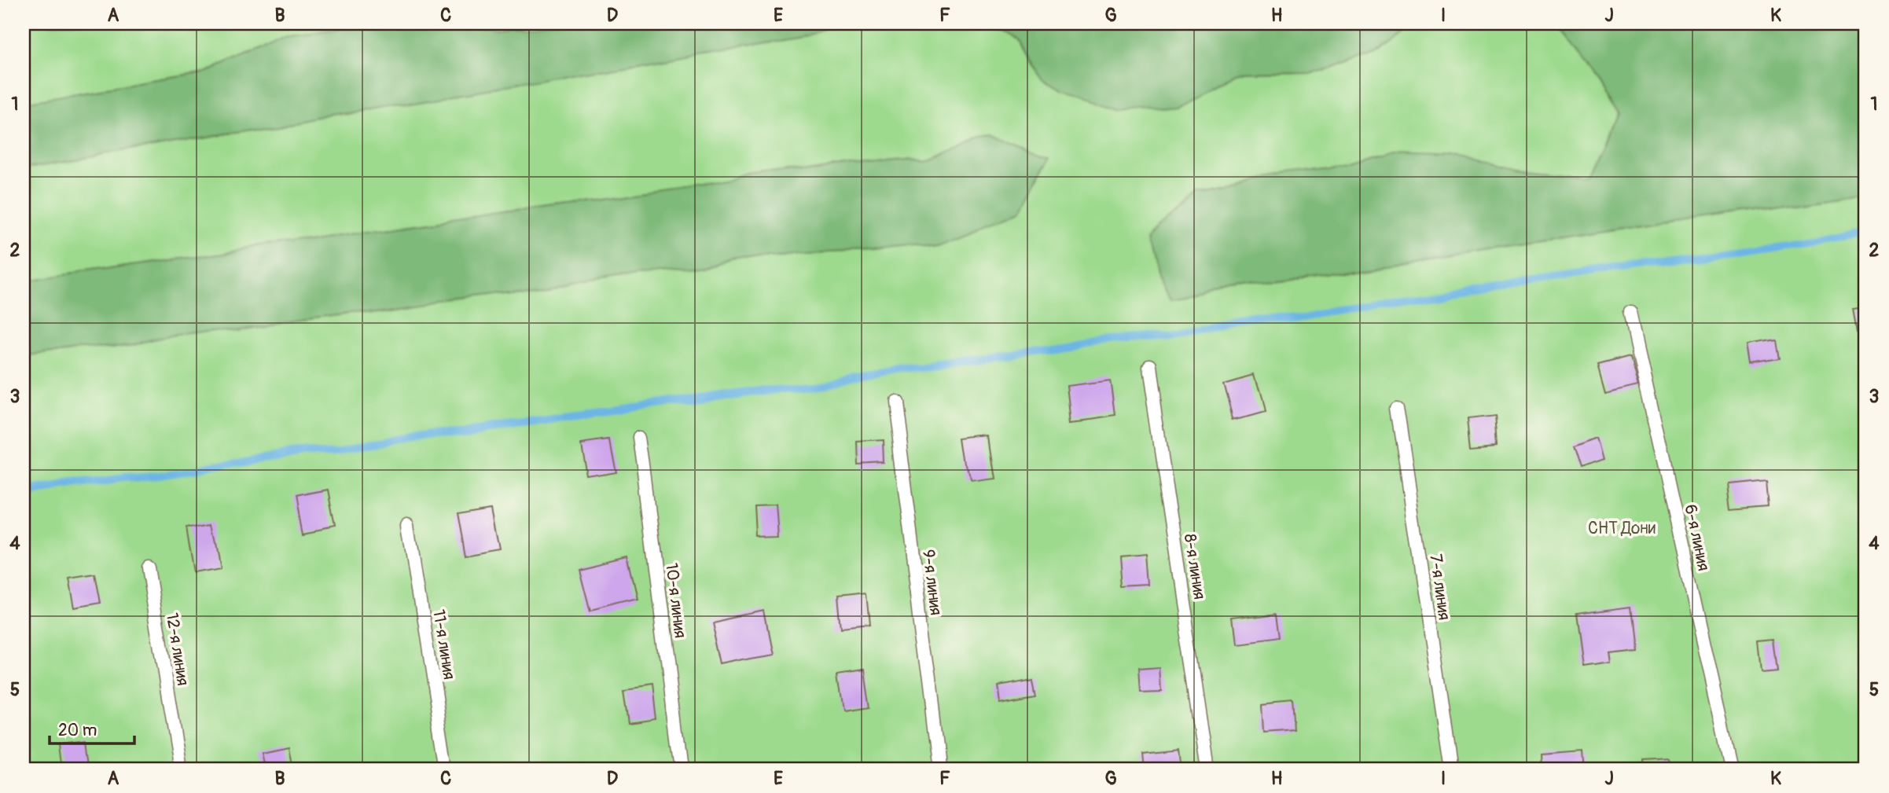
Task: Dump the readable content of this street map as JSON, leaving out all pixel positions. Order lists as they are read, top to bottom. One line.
{"streets":{"lane":["6-я линия","8-я линия","9-я линия","7-я линия","10-я линия","11-я линия","12-я линия"]},"parks":["СНТ Дони"],"scale_bar":"20 m","grid":{"columns":["A","B","C","D","E","F","G","H","I","J","K"],"rows":["1","2","3","4","5"]}}
